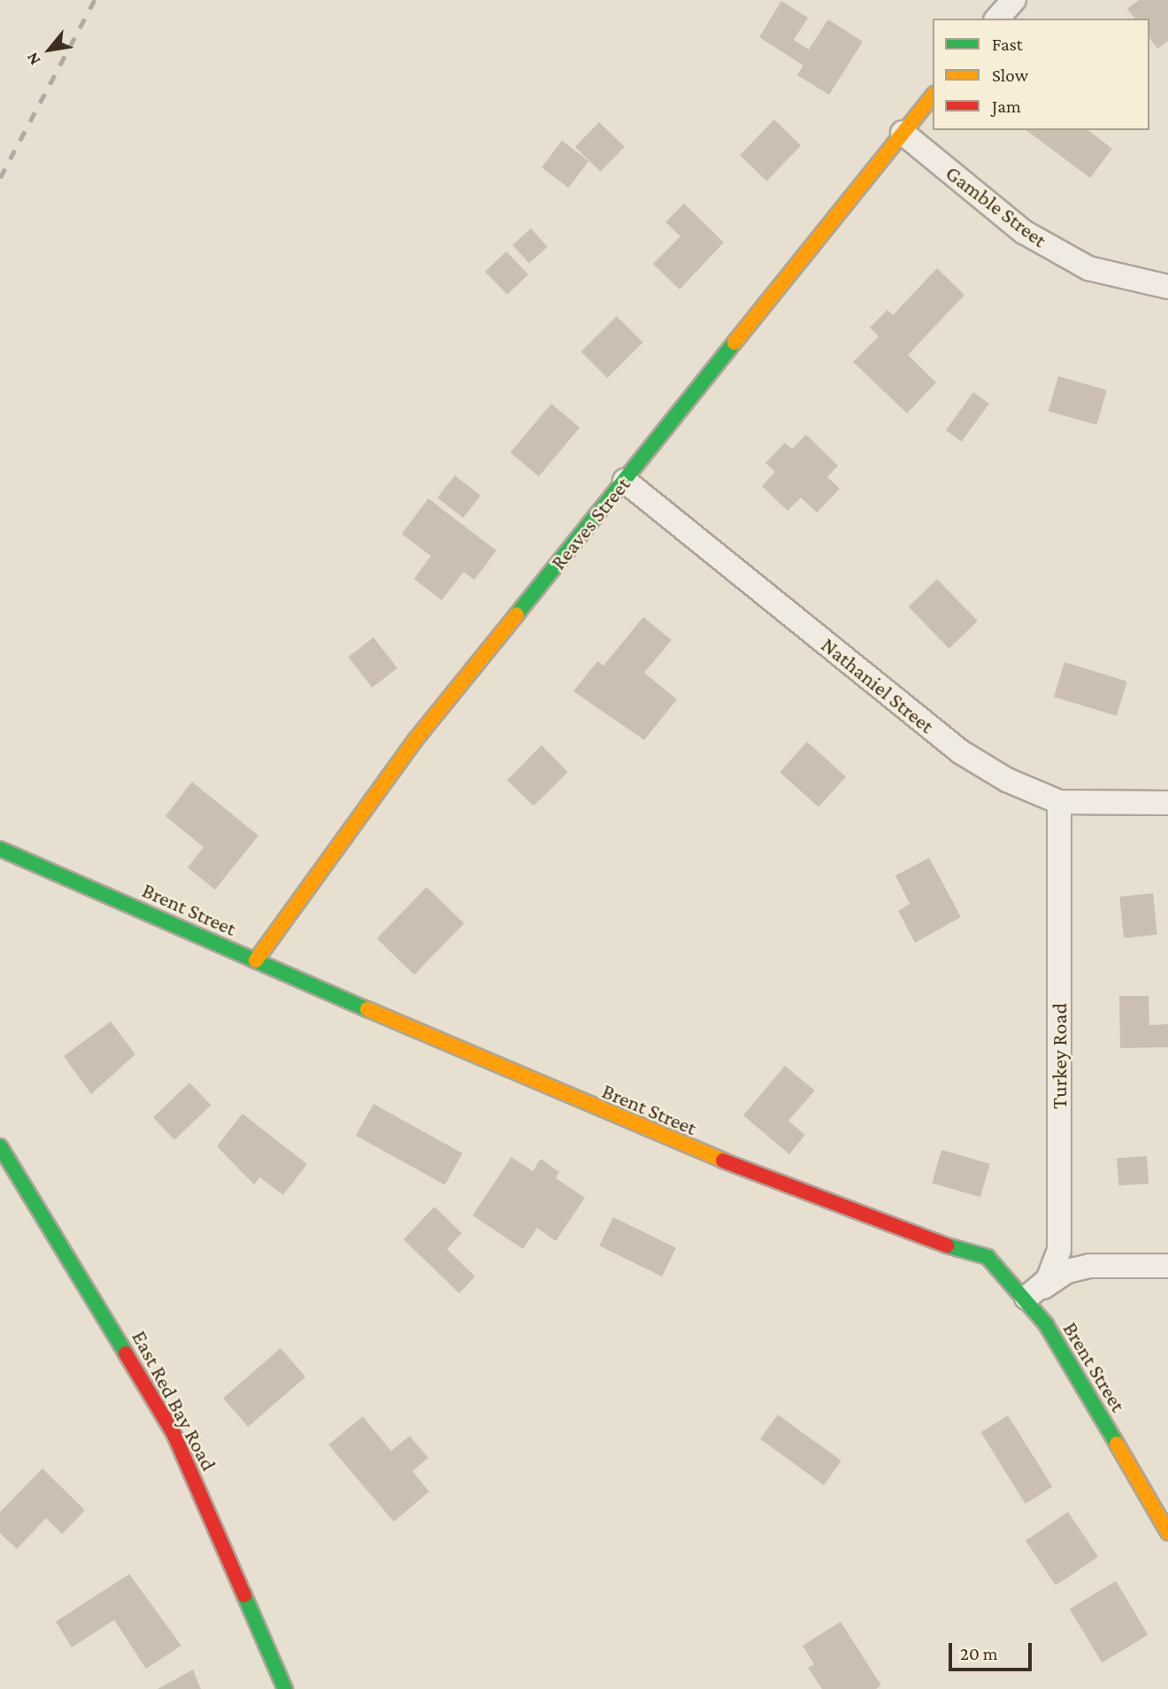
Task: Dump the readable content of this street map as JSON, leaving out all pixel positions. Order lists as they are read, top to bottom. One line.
{"streets":{"street":["Gamble Street","Reaves Street","Nathaniel Street","Brent Street","Turkey Road","East Red Bay Road"]},"crossings":[["Gamble Street","Reaves Street"],["Reaves Street","Nathaniel Street"],["Reaves Street","Brent Street"],["Nathaniel Street","Turkey Road"],["Brent Street","Turkey Road"]],"legend":["Fast","Slow","Jam"],"scale_bar":"20 m","north":"bottom left"}
